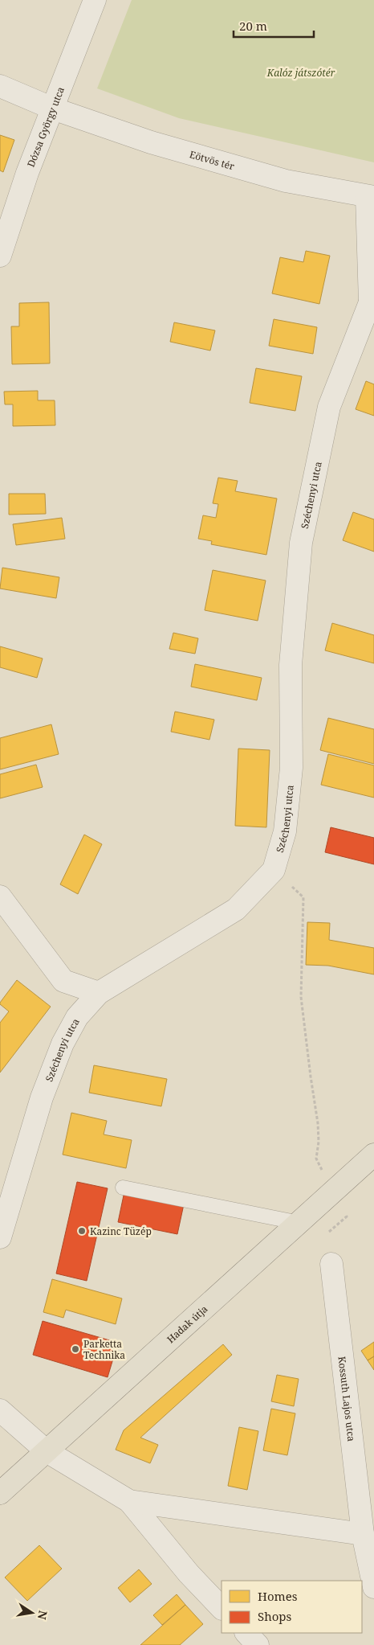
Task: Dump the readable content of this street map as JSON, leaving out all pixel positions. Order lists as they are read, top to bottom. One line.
{"streets":{"main road":["Hadak útja"],"street":["Dózsa György utca","Eötvös tér","Széchenyi utca","Kossuth Lajos utca"]},"crossings":[["Dózsa György utca","Eötvös tér"]],"parks":["Kalóz játszótér"],"places":["Kazinc Tüzép","Parketta Technika"],"legend":["Homes","Shops"],"scale_bar":"20 m","north":"right"}
